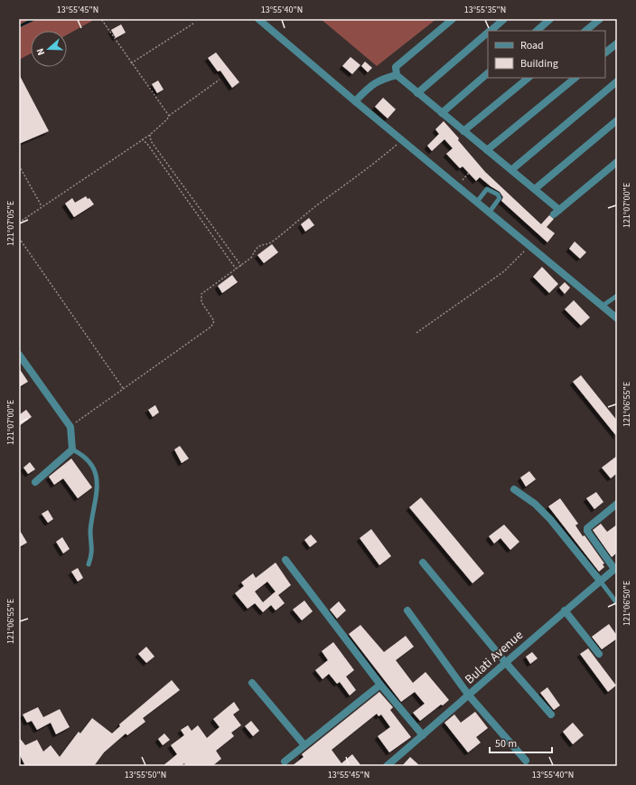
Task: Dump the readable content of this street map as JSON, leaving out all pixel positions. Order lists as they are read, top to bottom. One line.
{"streets":{"street":["Bulati Avenue"]},"legend":["Road","Building"],"scale_bar":"50 m","north":"left","coordinates":["13°55'45\"N","13°55'40\"N","13°55'35\"N","121°07'00\"E","121°07'05\"E","121°06'55\"E","121°06'50\"E","13°55'50\"N"]}
